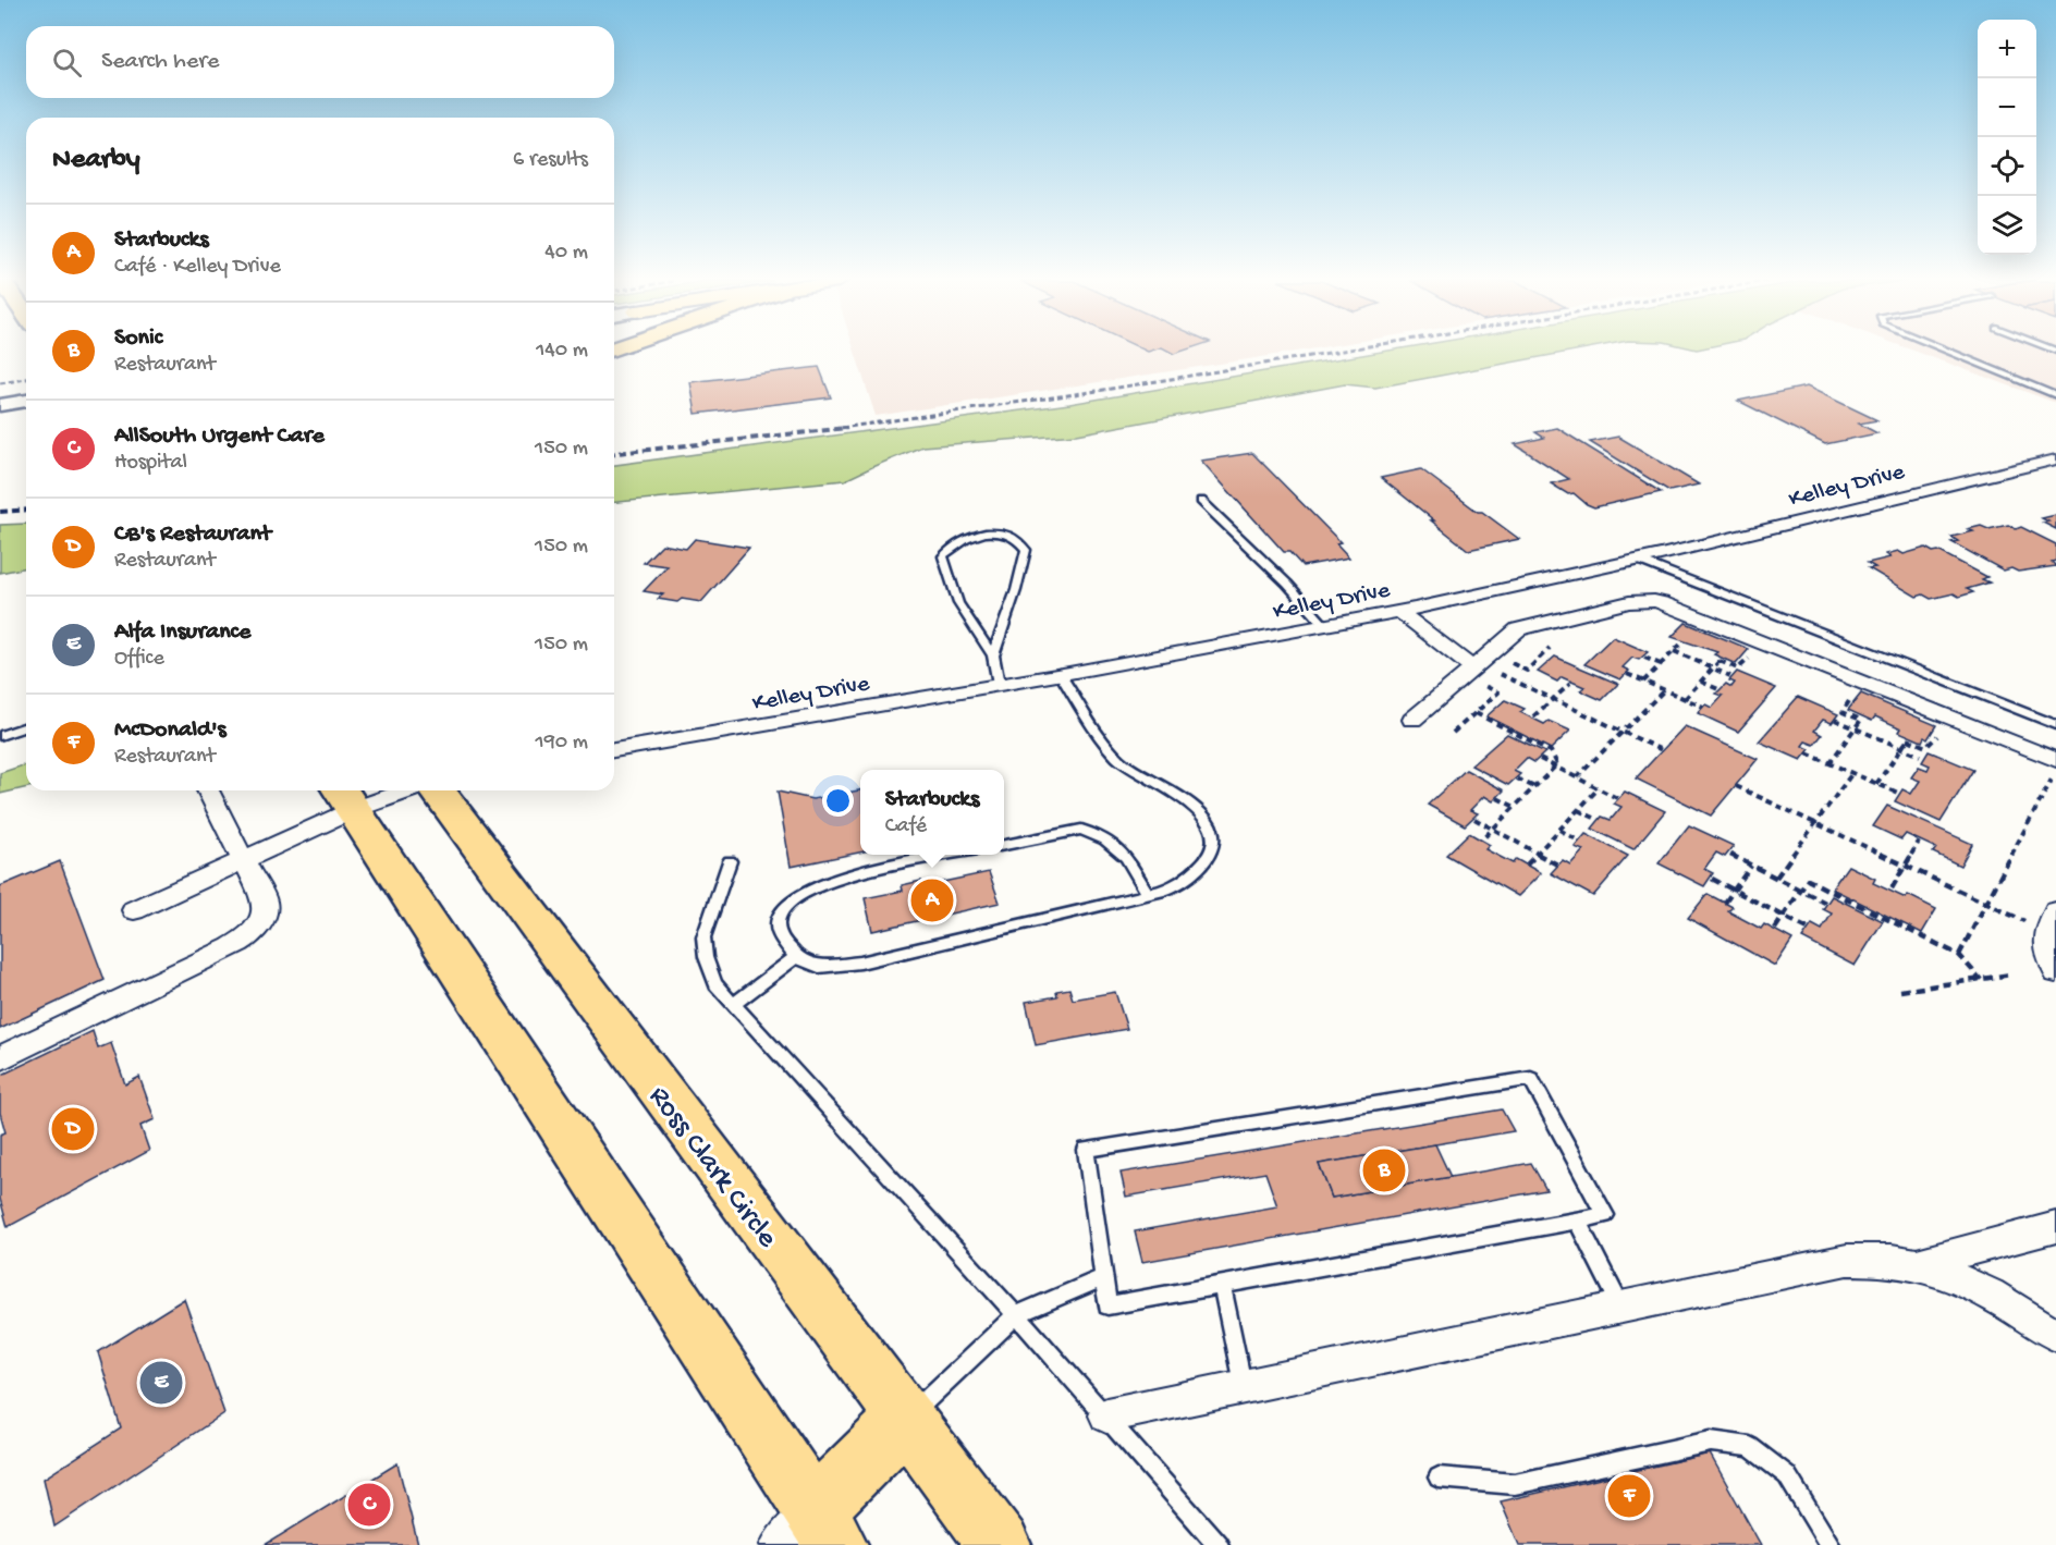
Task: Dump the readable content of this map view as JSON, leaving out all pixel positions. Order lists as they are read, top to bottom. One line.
{"streets":{"highway":["Ross Clark Circle"],"street":["Kelley Drive"]},"page":{"map_buttons":["+","−"],"search":"Search here","heading":["Nearby","6 results"],"list":[{"mark":"A","name":"Starbucks","note":"Café · Kelley Drive","value":"40 m"},{"mark":"B","name":"Sonic","note":"Restaurant","value":"140 m"},{"mark":"C","name":"AllSouth Urgent Care","note":"Hospital","value":"150 m"},{"mark":"D","name":"CB's Restaurant","note":"Restaurant","value":"150 m"},{"mark":"E","name":"Alfa Insurance","note":"Office","value":"150 m"},{"mark":"F","name":"McDonald's","note":"Restaurant","value":"190 m"}],"popup":["Starbucks","Café"],"pins":["A","D","B","E","F","C"]}}
